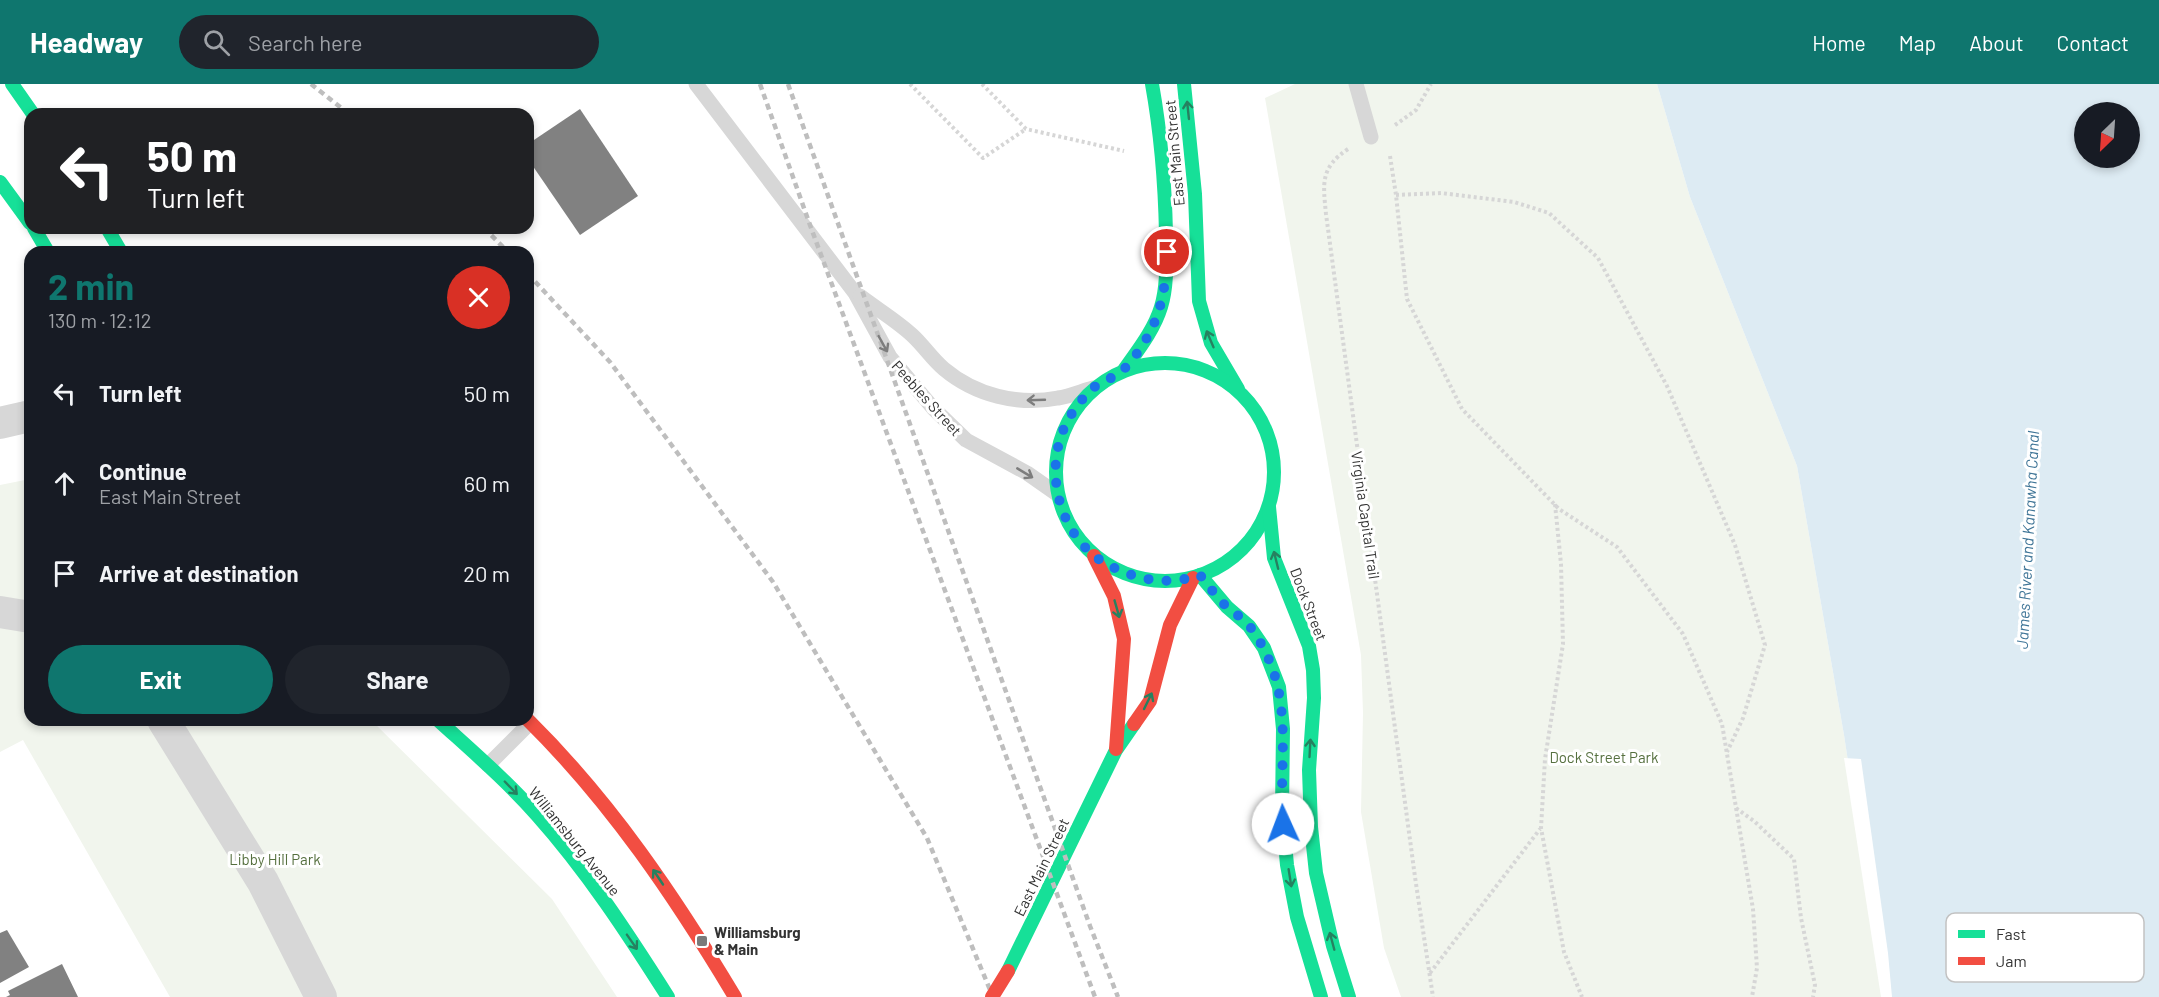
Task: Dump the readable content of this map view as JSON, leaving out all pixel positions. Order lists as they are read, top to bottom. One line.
{"streets":{"main road":["East Main Street","Dock Street","Williamsburg Avenue"],"lane":["Peebles Street"],"path":["Virginia Capital Trail"]},"water":["James River and Kanawha Canal"],"parks":["Dock Street Park","Libby Hill Park"],"places":{"transit":["Williamsburg & Main"]},"legend":["Fast","Jam"],"north":"bottom left","page":{"header":"Headway","search":"Search here","nav":["Home","Map","About","Contact"],"turn":["50 m","Turn left"],"heading":["2 min","130 m · 12:12"],"list":[{"name":"Turn left","value":"50 m"},{"name":"Continue","note":"East Main Street","value":"60 m"},{"name":"Arrive at destination","value":"20 m"}],"buttons":["Exit","Share"]}}
